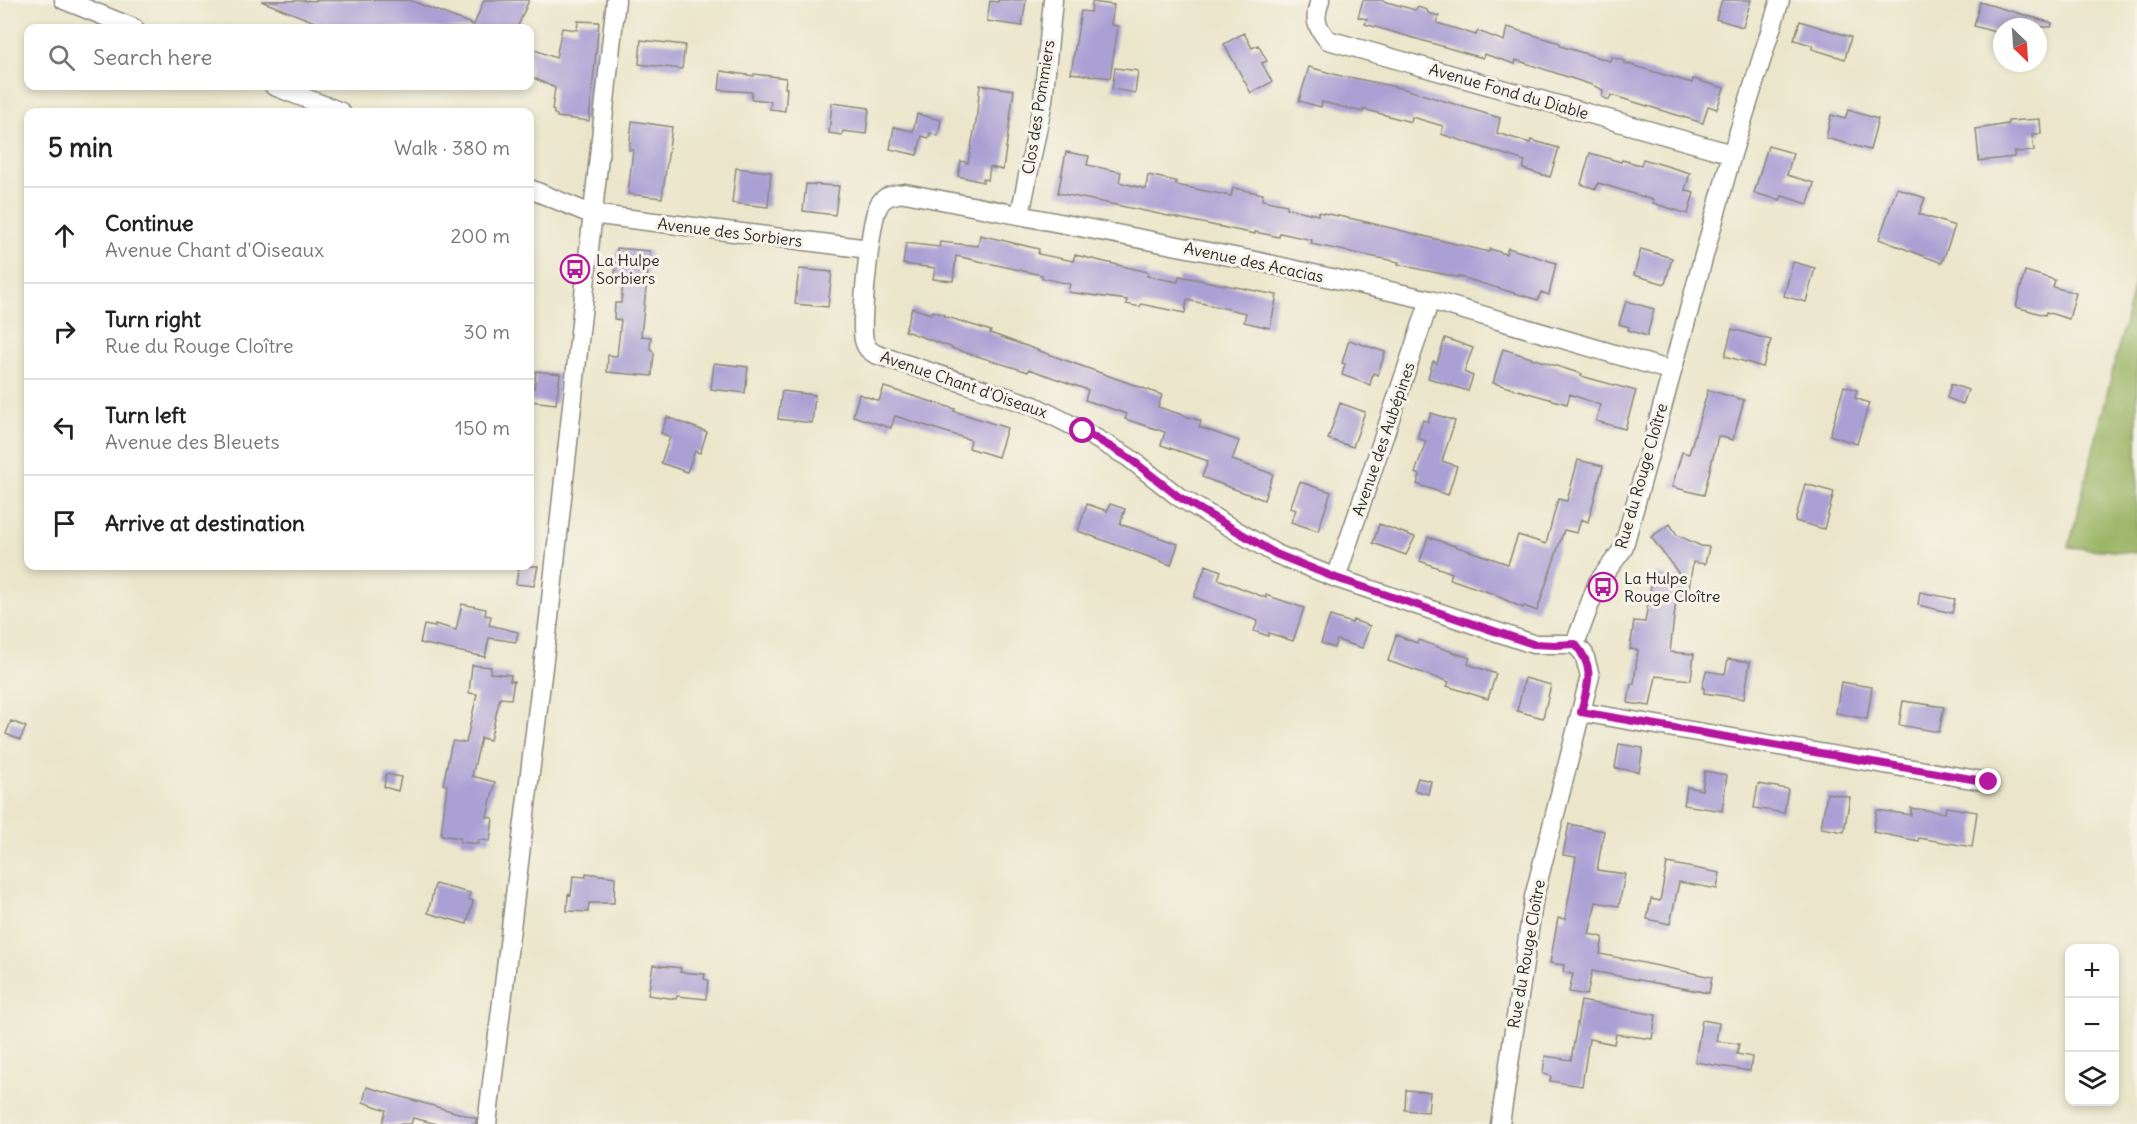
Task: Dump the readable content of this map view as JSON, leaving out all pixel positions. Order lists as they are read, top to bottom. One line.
{"streets":{"street":["Avenue Fond du Diable","Clos des Pommiers","Avenue des Sorbiers","Avenue des Acacias","Avenue Chant d'Oiseaux","Avenue des Aubépines","Rue du Rouge Cloître"]},"crossings":[["Avenue Fond du Diable","Rue du Rouge Cloître"],["Clos des Pommiers","Avenue des Acacias"],["Avenue des Sorbiers","Avenue des Acacias"],["Avenue des Sorbiers","Avenue Chant d'Oiseaux"],["Avenue des Acacias","Avenue Chant d'Oiseaux"],["Avenue des Acacias","Avenue des Aubépines"],["Avenue des Acacias","Rue du Rouge Cloître"],["Avenue Chant d'Oiseaux","Avenue des Aubépines"],["Avenue Chant d'Oiseaux","Rue du Rouge Cloître"]],"places":{"bus stop":["La Hulpe Sorbiers","La Hulpe Rouge Cloître"]},"north":"bottom right","page":{"search":"Search here","heading":["5 min","Walk · 380 m"],"list":[["Continue","Avenue Chant d'Oiseaux","200 m"],["Turn right","Rue du Rouge Cloître","30 m"],["Turn left","Avenue des Bleuets","150 m"],"Arrive at destination"],"map_buttons":["+","−"]}}
